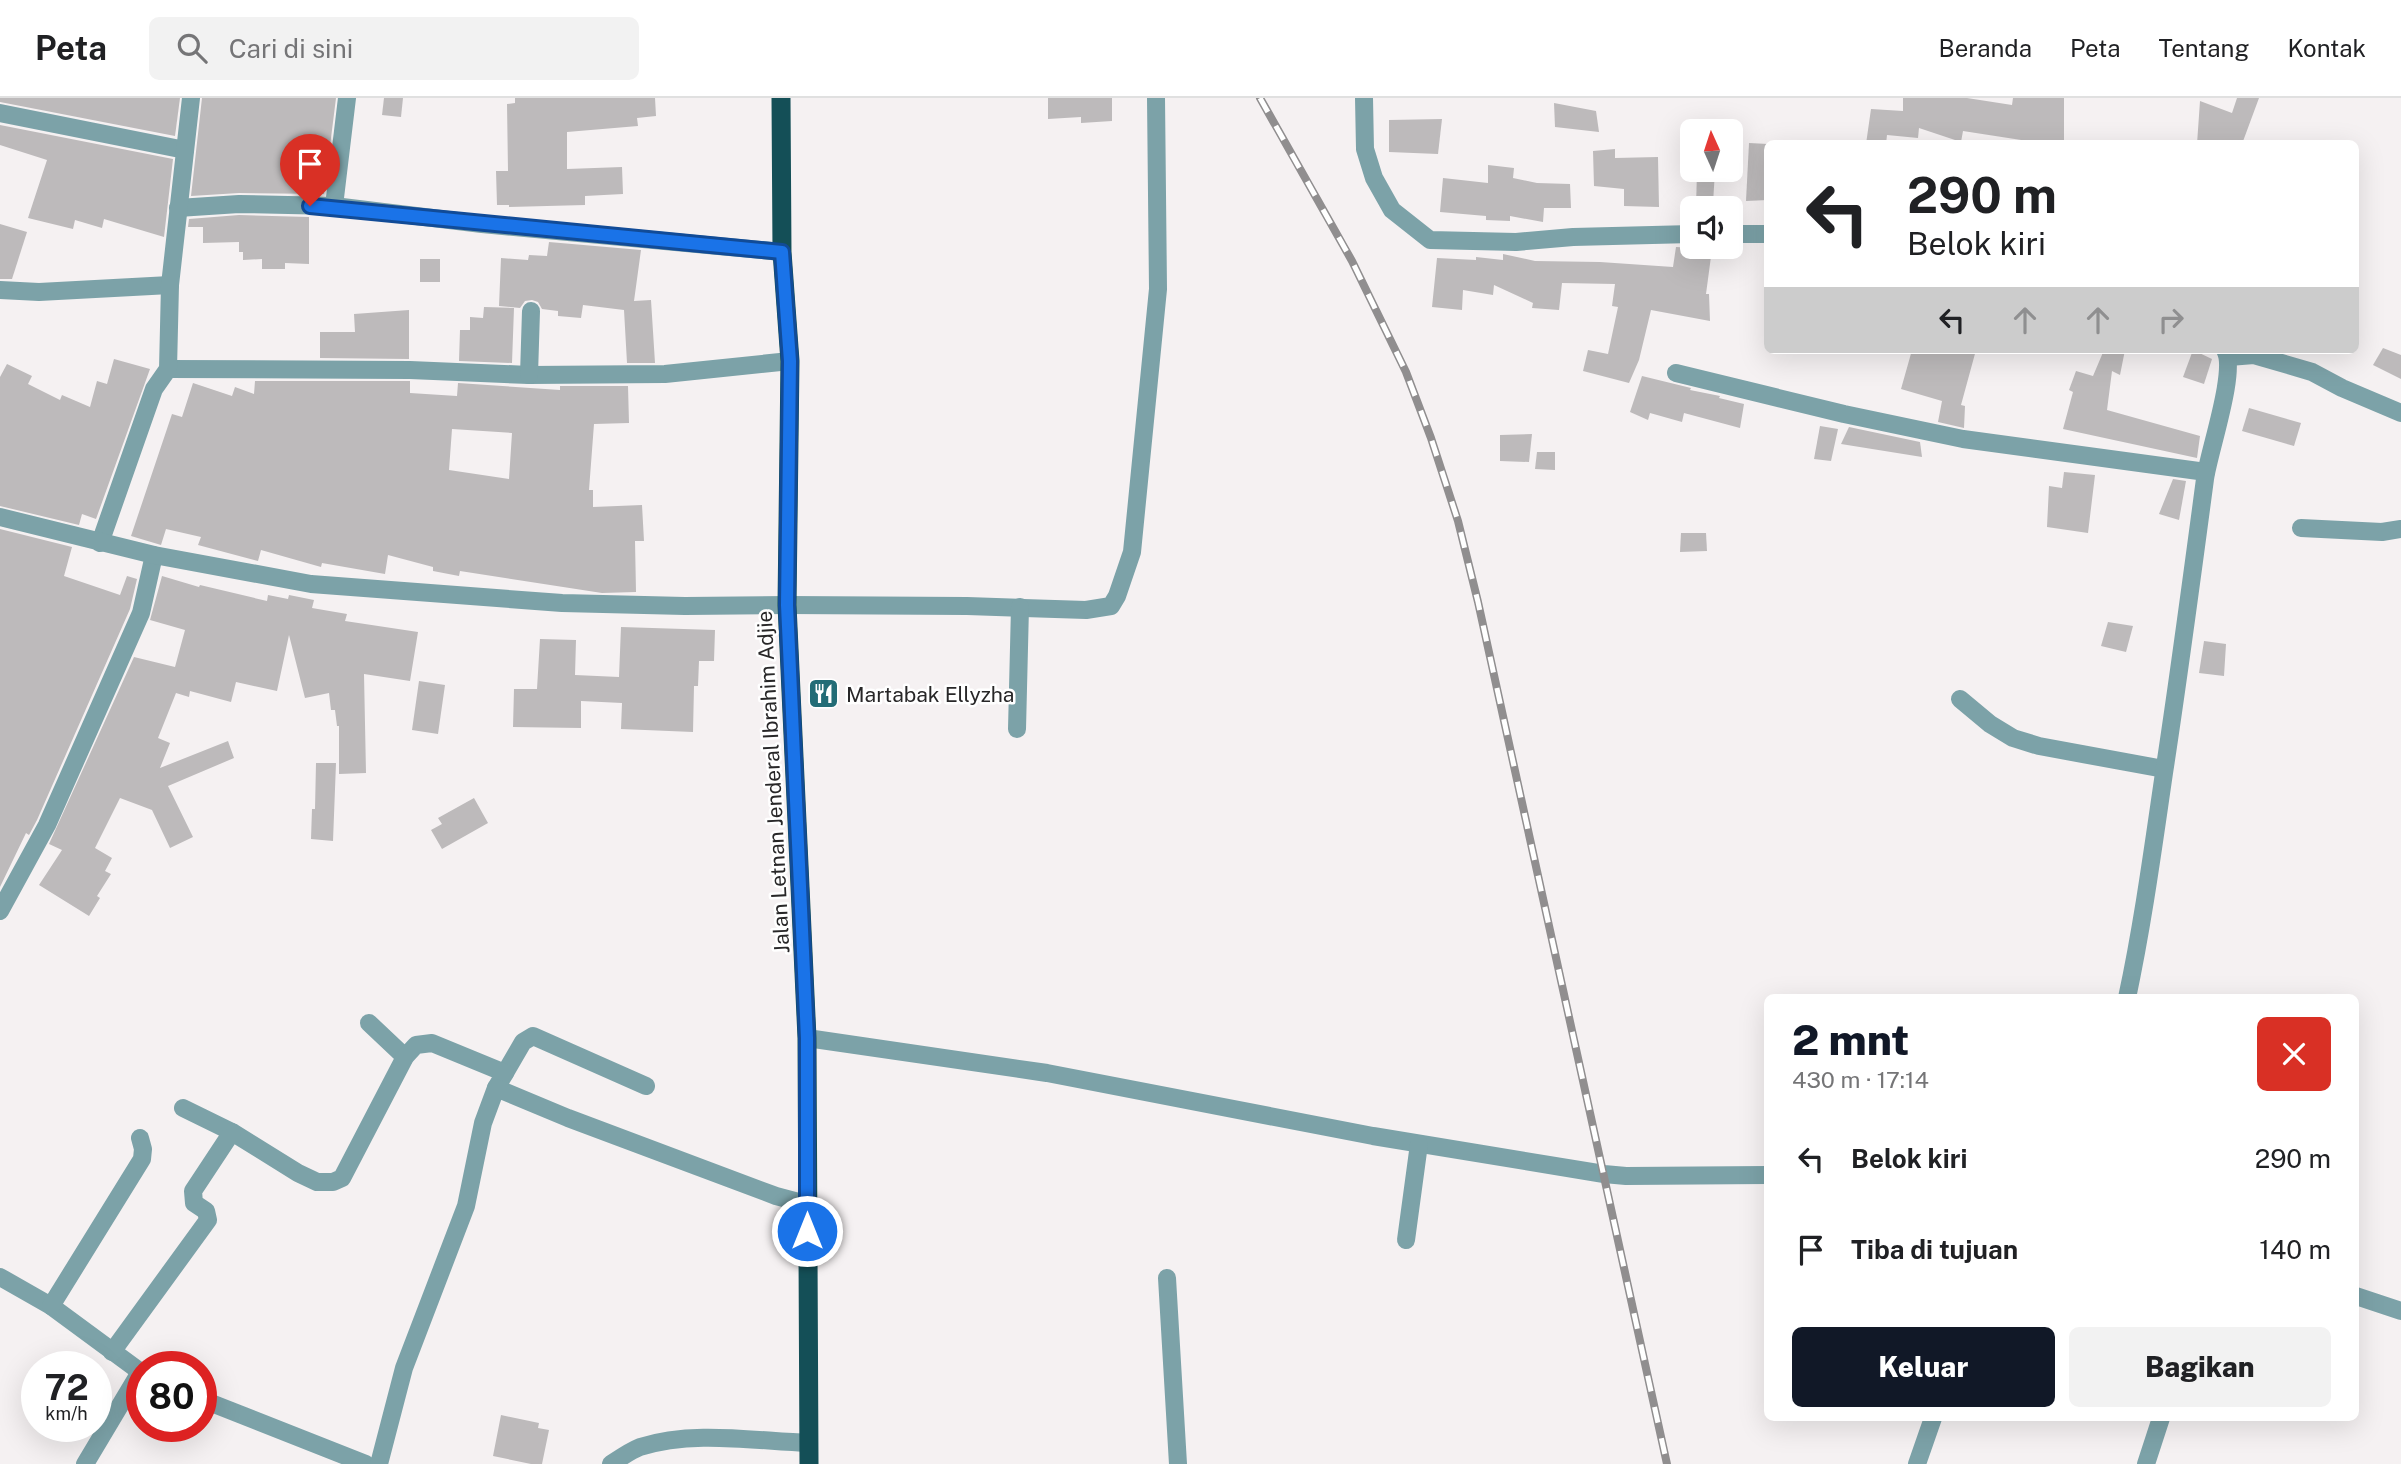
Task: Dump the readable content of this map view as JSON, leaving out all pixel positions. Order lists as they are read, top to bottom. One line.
{"streets":{"highway":["Jalan Letnan Jenderal Ibrahim Adjie"]},"places":{"restaurant":["Martabak Ellyzha"]},"north":"top","page":{"header":"Peta","search":"Cari di sini","nav":["Beranda","Peta","Tentang","Kontak"],"turn":["290 m","Belok kiri"],"heading":["2 mnt","430 m · 17:14"],"list":[{"name":"Belok kiri","value":"290 m"},{"name":"Tiba di tujuan","value":"140 m"}],"buttons":["Keluar","Bagikan"],"speed":"72 km/h","limit":"80"}}
